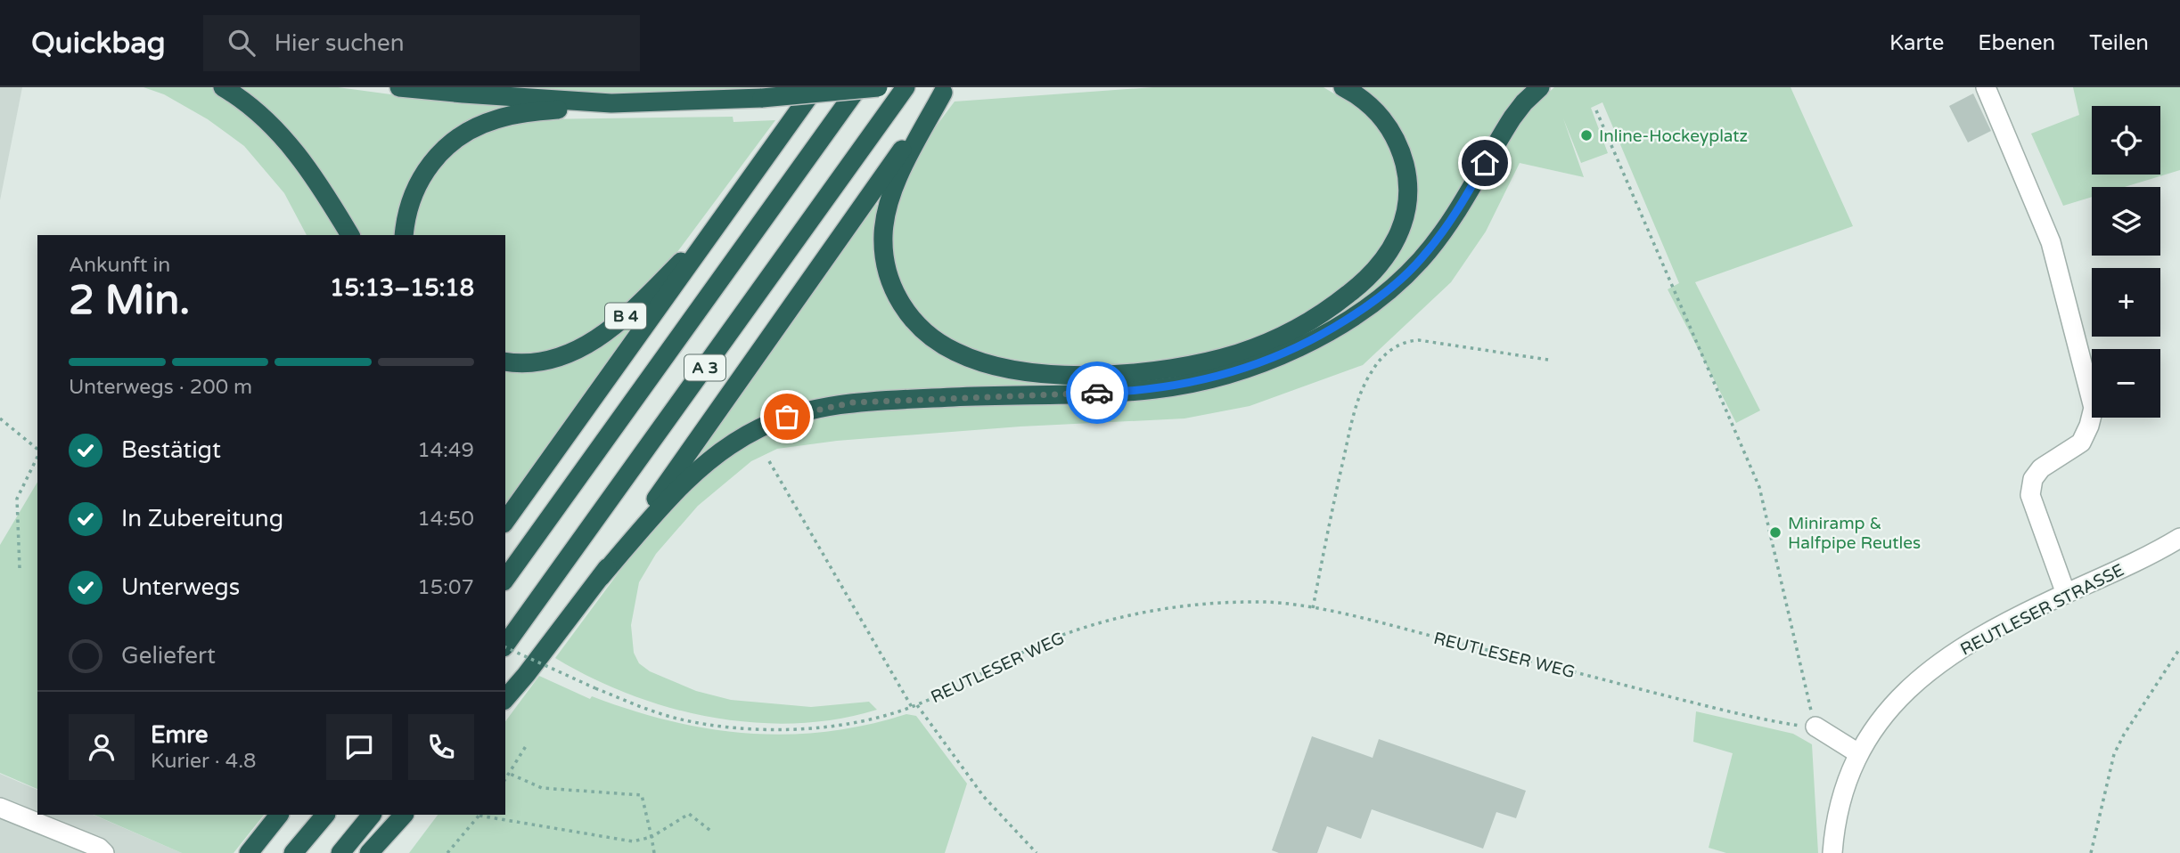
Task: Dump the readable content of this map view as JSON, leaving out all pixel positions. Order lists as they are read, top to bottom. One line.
{"streets":{"highway":["B 4","A 3"],"street":["REUTLESER STRASSE"],"path":["REUTLESER WEG"]},"places":["Inline-Hockeyplatz","Miniramp & Halfpipe Reutles"],"page":{"header":"Quickbag","search":"Hier suchen","nav":["Karte","Ebenen","Teilen"],"map_buttons":["+","−"],"heading":["2 Min.","Ankunft in","15:13–15:18"],"panel":["Emre","Kurier · 4.8"],"bar":"Unterwegs · 200 m","list":[["Bestätigt","14:49"],["In Zubereitung","14:50"],["Unterwegs","15:07"],"Geliefert"]}}
